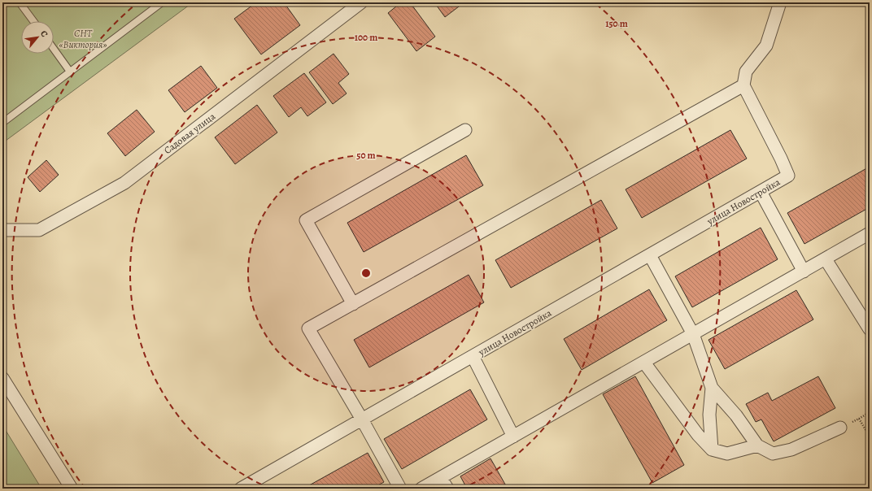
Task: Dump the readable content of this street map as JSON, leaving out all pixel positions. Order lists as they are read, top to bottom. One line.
{"streets":{"street":["Садовая улица","улица Новостройка"]},"parks":["СНТ «Виктория»"],"north":"top right","rings":["150 m","100 m","50 m"]}
